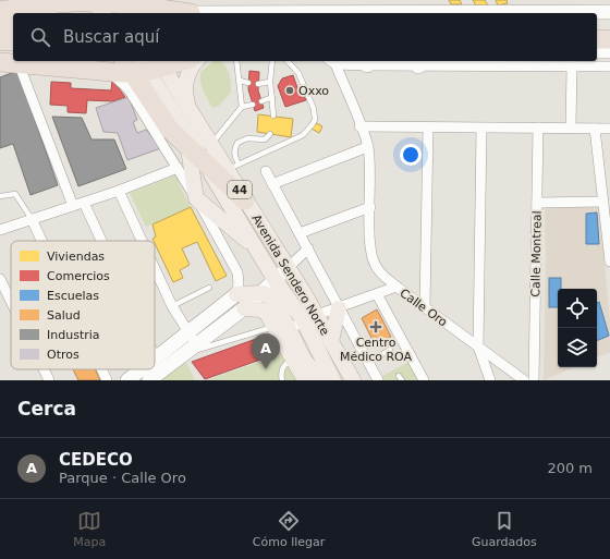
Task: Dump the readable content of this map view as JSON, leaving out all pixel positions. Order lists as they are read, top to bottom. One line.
{"streets":{"main road":["44","Avenida Sendero Norte"],"street":["Calle Montreal","Calle Oro"]},"crossings":[["Avenida Sendero Norte","Calle Oro"]],"places":{"other":["Oxxo"],"health":["Centro Médico ROA"]},"legend":["Viviendas","Comercios","Escuelas","Salud","Industria","Otros"],"page":{"search":"Buscar aquí","pins":"A","heading":"Cerca","list":[{"mark":"A","name":"CEDECO","note":"Parque · Calle Oro","value":"200 m"}],"nav":["Mapa","Cómo llegar","Guardados"]}}
